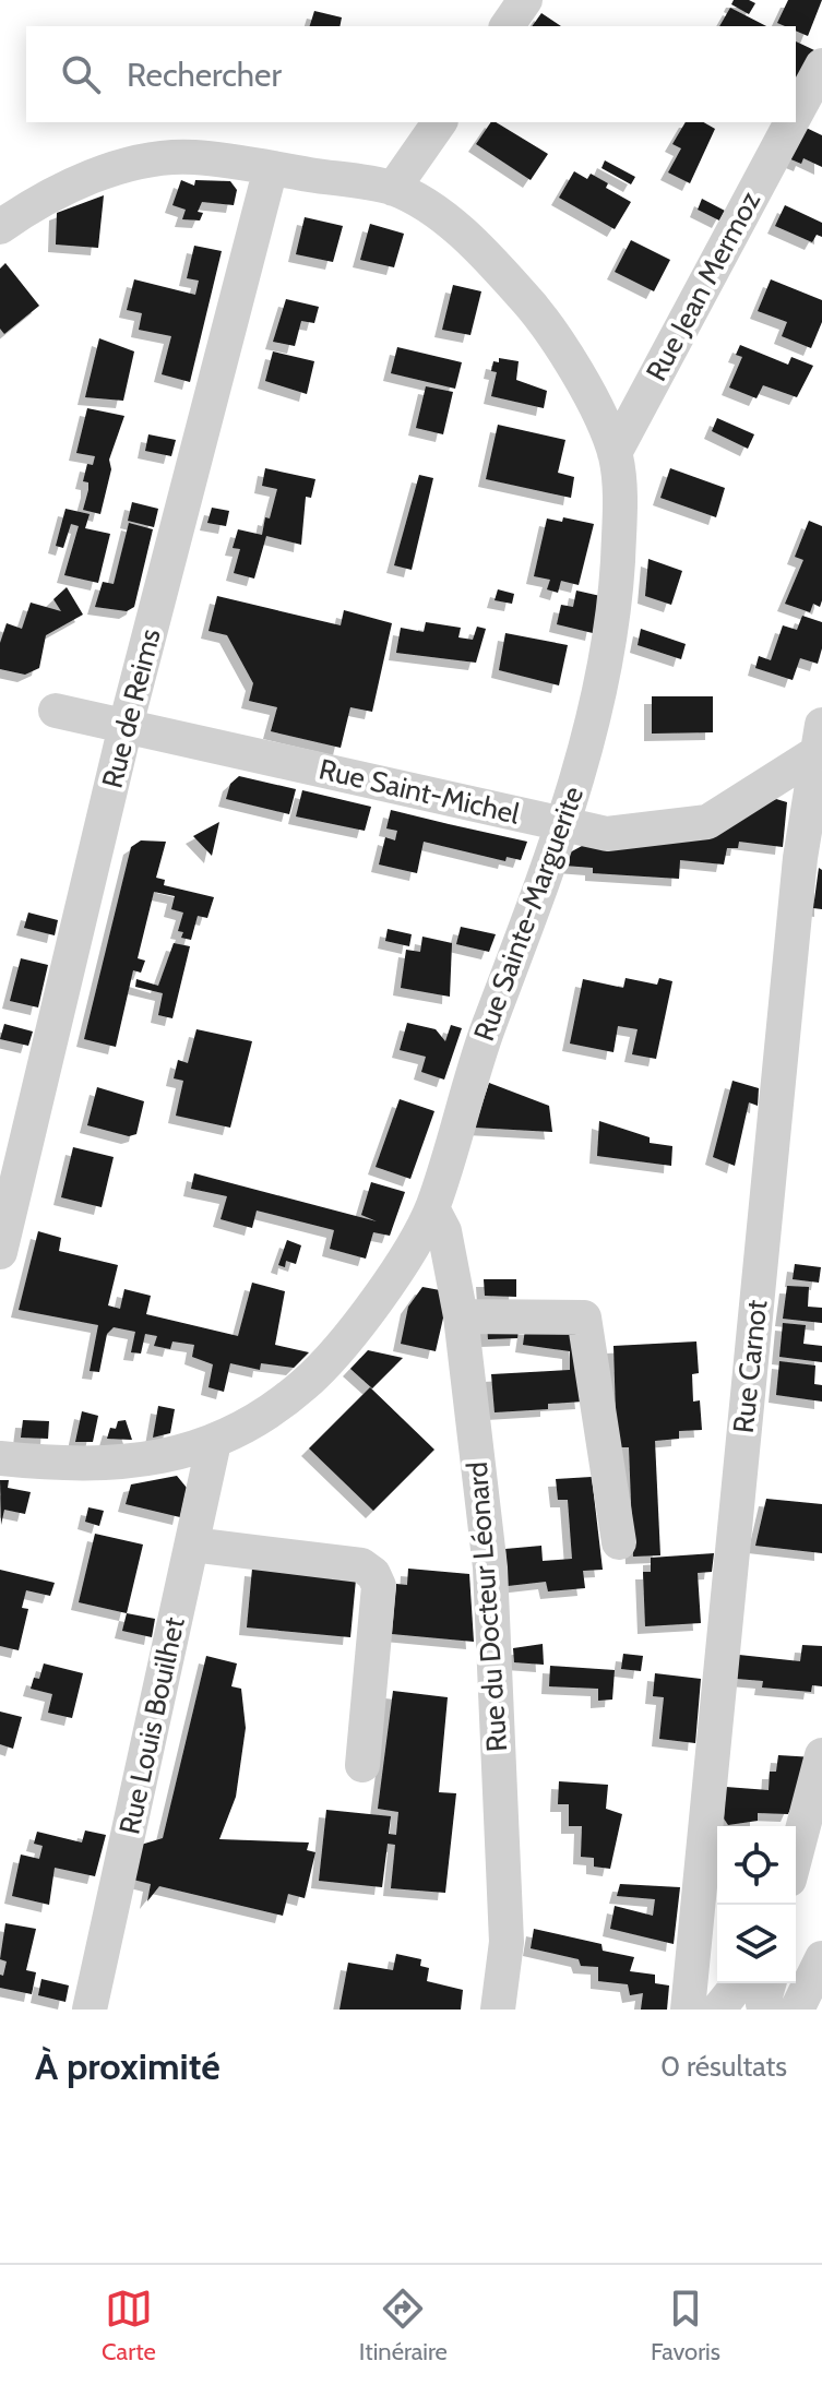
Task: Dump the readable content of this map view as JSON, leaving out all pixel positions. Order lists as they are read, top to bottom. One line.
{"streets":{"street":["Rue Jean Mermoz","Rue de Reims","Rue Saint-Michel","Rue Sainte-Marguerite","Rue Carnot","Rue du Docteur Léonard","Rue Louis Bouilhet"]},"crossings":[["Rue Jean Mermoz","Rue Sainte-Marguerite"],["Rue de Reims","Rue Saint-Michel"],["Rue de Reims","Rue Sainte-Marguerite"],["Rue Saint-Michel","Rue Sainte-Marguerite"],["Rue Saint-Michel","Rue Carnot"],["Rue Sainte-Marguerite","Rue du Docteur Léonard"],["Rue Sainte-Marguerite","Rue Louis Bouilhet"]],"page":{"search":"Rechercher","heading":["À proximité","0 résultats"],"nav":["Carte","Itinéraire","Favoris"]}}
